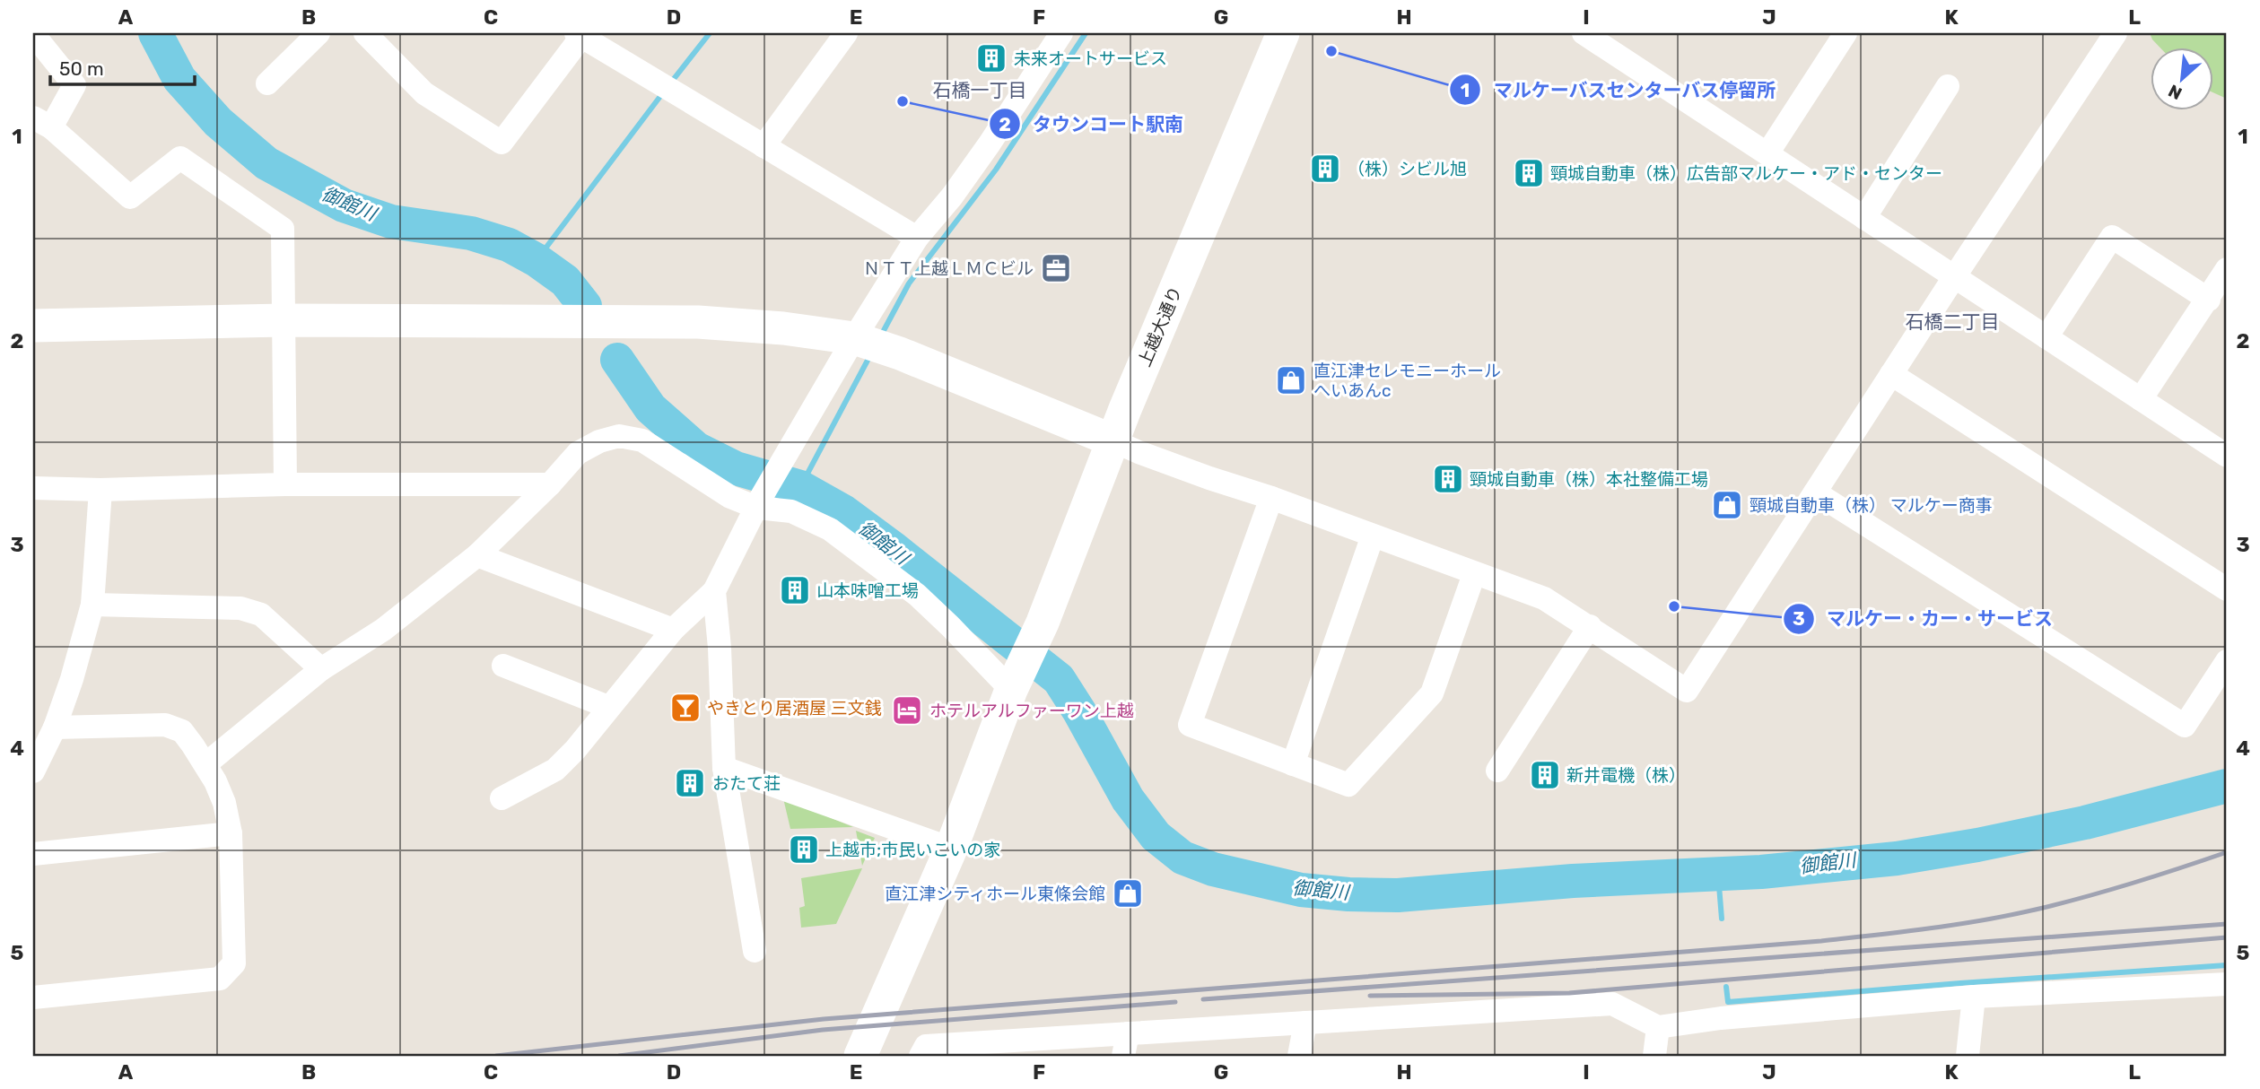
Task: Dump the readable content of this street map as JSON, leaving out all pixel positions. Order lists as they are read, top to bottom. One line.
{"streets":{"street":["上越大通り"]},"districts":["石橋一丁目","石橋二丁目"],"water":["御館川"],"places":{"other":["マルケーバスセンターバス停留所","タウンコート駅南","マルケー・カー・サービス"],"building":["未来オートサービス","（株）シビル旭","頸城自動車（株）広告部マルケー・アド・センター","頸城自動車（株）本社整備工場","山本味噌工場","新井電機（株）","おたて荘","上越市;市民いこいの家"],"office":["ＮＴＴ上越ＬＭＣビル"],"shop":["直江津セレモニーホール へいあんc","頸城自動車（株） マルケー商事","直江津シティホール東條会館"],"bar":["やきとり居酒屋 三文銭"],"hotel":["ホテルアルファーワン上越"]},"scale_bar":"50 m","north":"bottom left","grid":{"columns":["A","B","C","D","E","F","G","H","I","J","K","L"],"rows":["1","2","3","4","5"]}}
